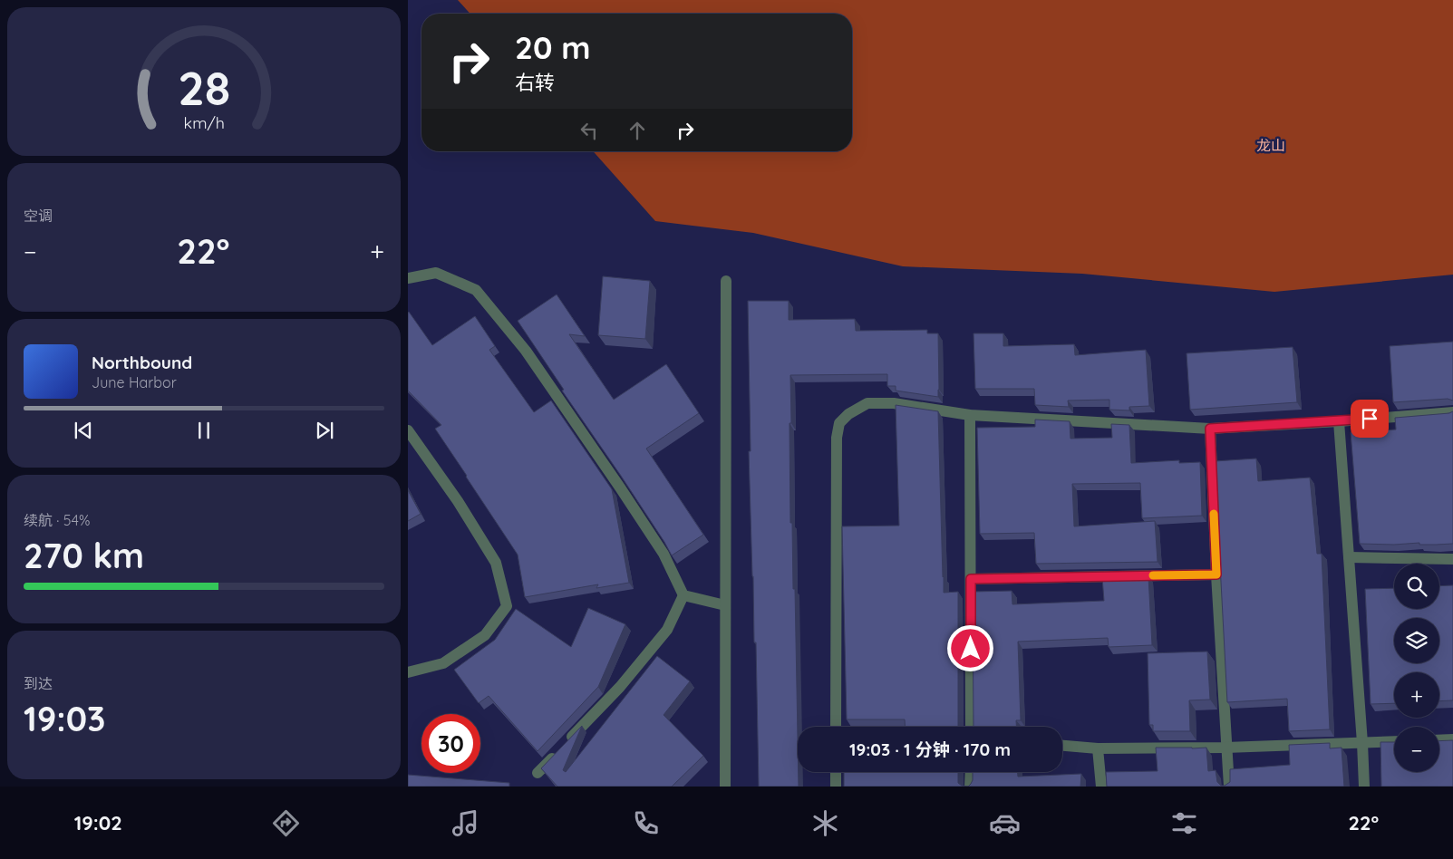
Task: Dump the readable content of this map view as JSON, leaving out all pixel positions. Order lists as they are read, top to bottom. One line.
{"parks":["龙山"],"page":{"turn":["20 m","右转"],"tile":["空调",["续航 · 54%","270 km"],["到达","19:03"]],"heat":["−","22°","+"],"song":["Northbound","June Harbor"],"map_buttons":["+","−"],"limit":"30","trip":"19:03 · 1 分钟 · 170 m","tabs":["19:02","22°"],"gauge":["28","km/h"]}}
